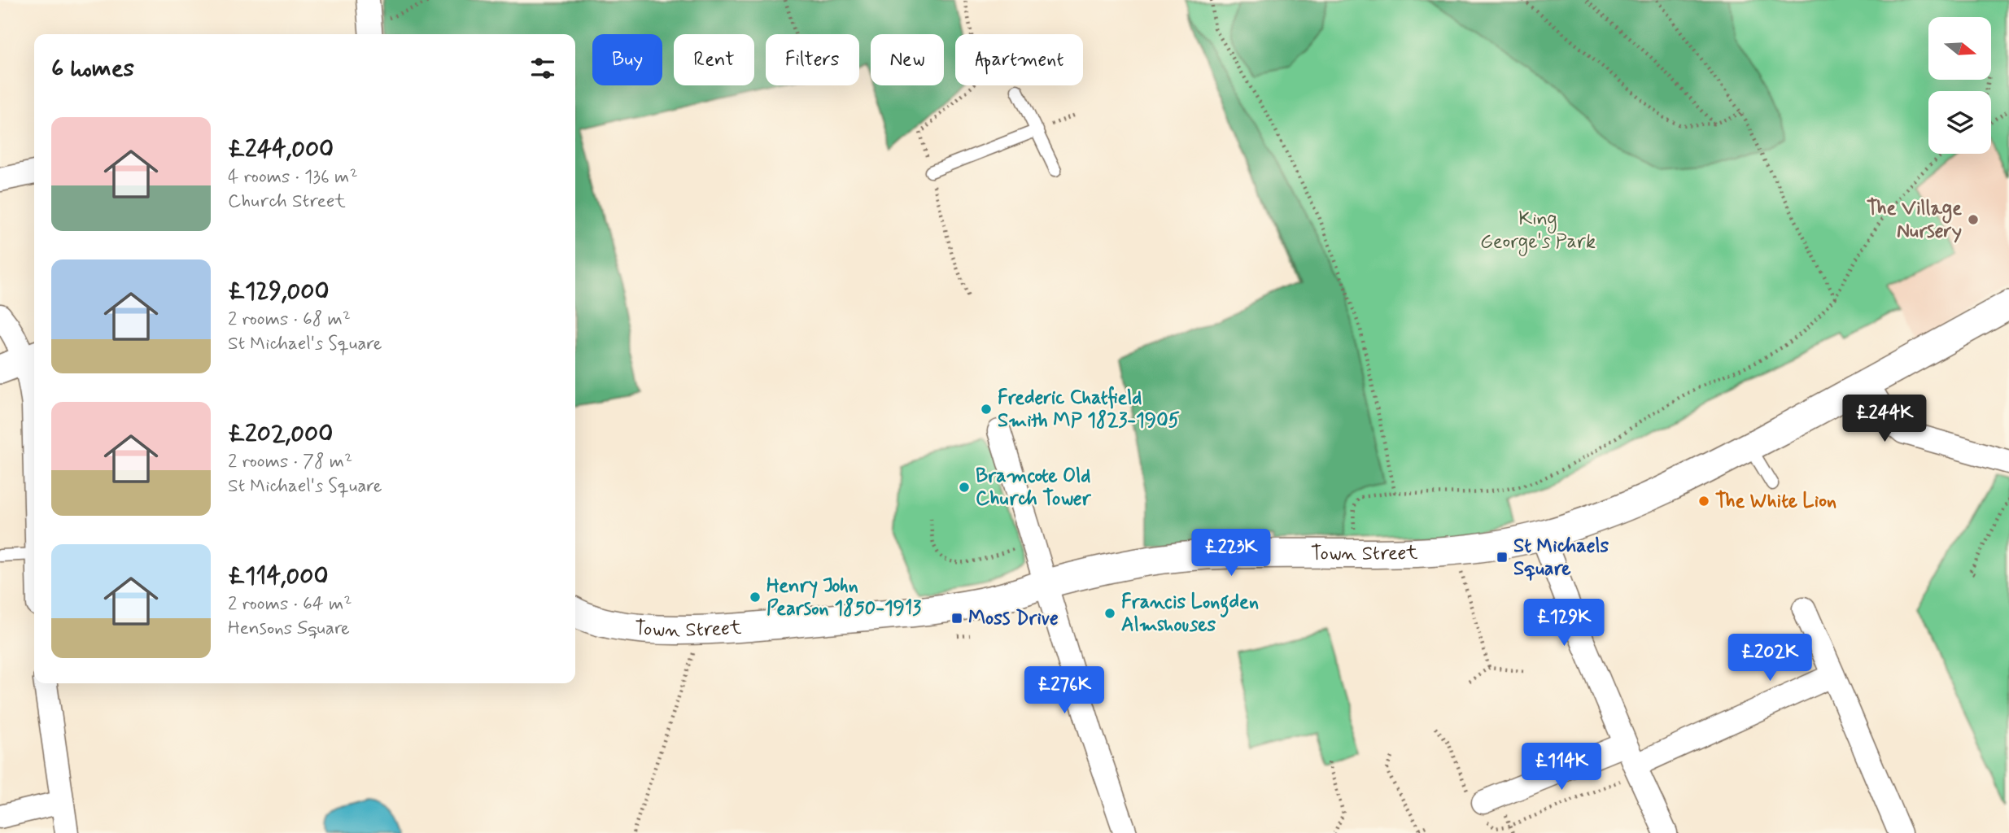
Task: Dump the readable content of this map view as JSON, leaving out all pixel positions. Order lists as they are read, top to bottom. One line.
{"streets":{"street":["Town Street"]},"parks":["King George's Park"],"places":{"other":["The Village Nursery","Frederic Chatfield Smith MP 1823-1905","Bramcote Old Church Tower","The White Lion","Henry John Pearson 1850-1913","Francis Longden Almshouses"],"transit":["St Michaels Square","Moss Drive"]},"north":"right","page":{"chip":["Buy","Rent","Filters","New","Apartment"],"heading":"6 homes","list":[{"name":"£244,000","note":"4 rooms · 136 m² · Church Street"},{"name":"£129,000","note":"2 rooms · 68 m² · St Michael's Square"},{"name":"£202,000","note":"2 rooms · 78 m² · St Michael's Square"},{"name":"£114,000","note":"2 rooms · 64 m² · Hensons Square"}],"price":["£244K","£223K","£129K","£202K","£276K","£114K"]}}
